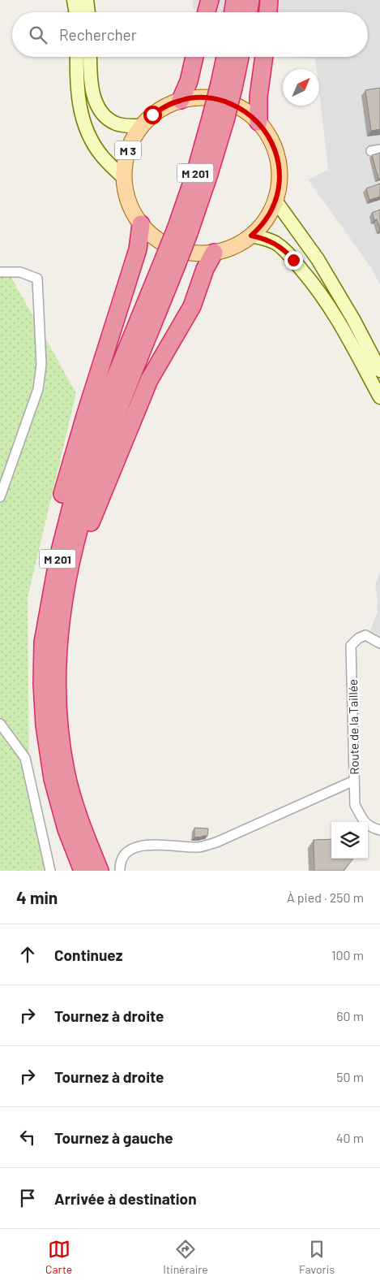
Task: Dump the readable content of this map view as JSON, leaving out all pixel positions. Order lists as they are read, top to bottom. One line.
{"streets":{"highway":["M 201"],"main road":["M 3"],"street":["Route de la Taillée"]},"north":"top right","page":{"search":"Rechercher","heading":["4 min","À pied · 250 m"],"list":[["Continuez","100 m"],["Tournez à droite","60 m"],["Tournez à droite","50 m"],["Tournez à gauche","40 m"],"Arrivée à destination"],"nav":["Carte","Itinéraire","Favoris"]}}
